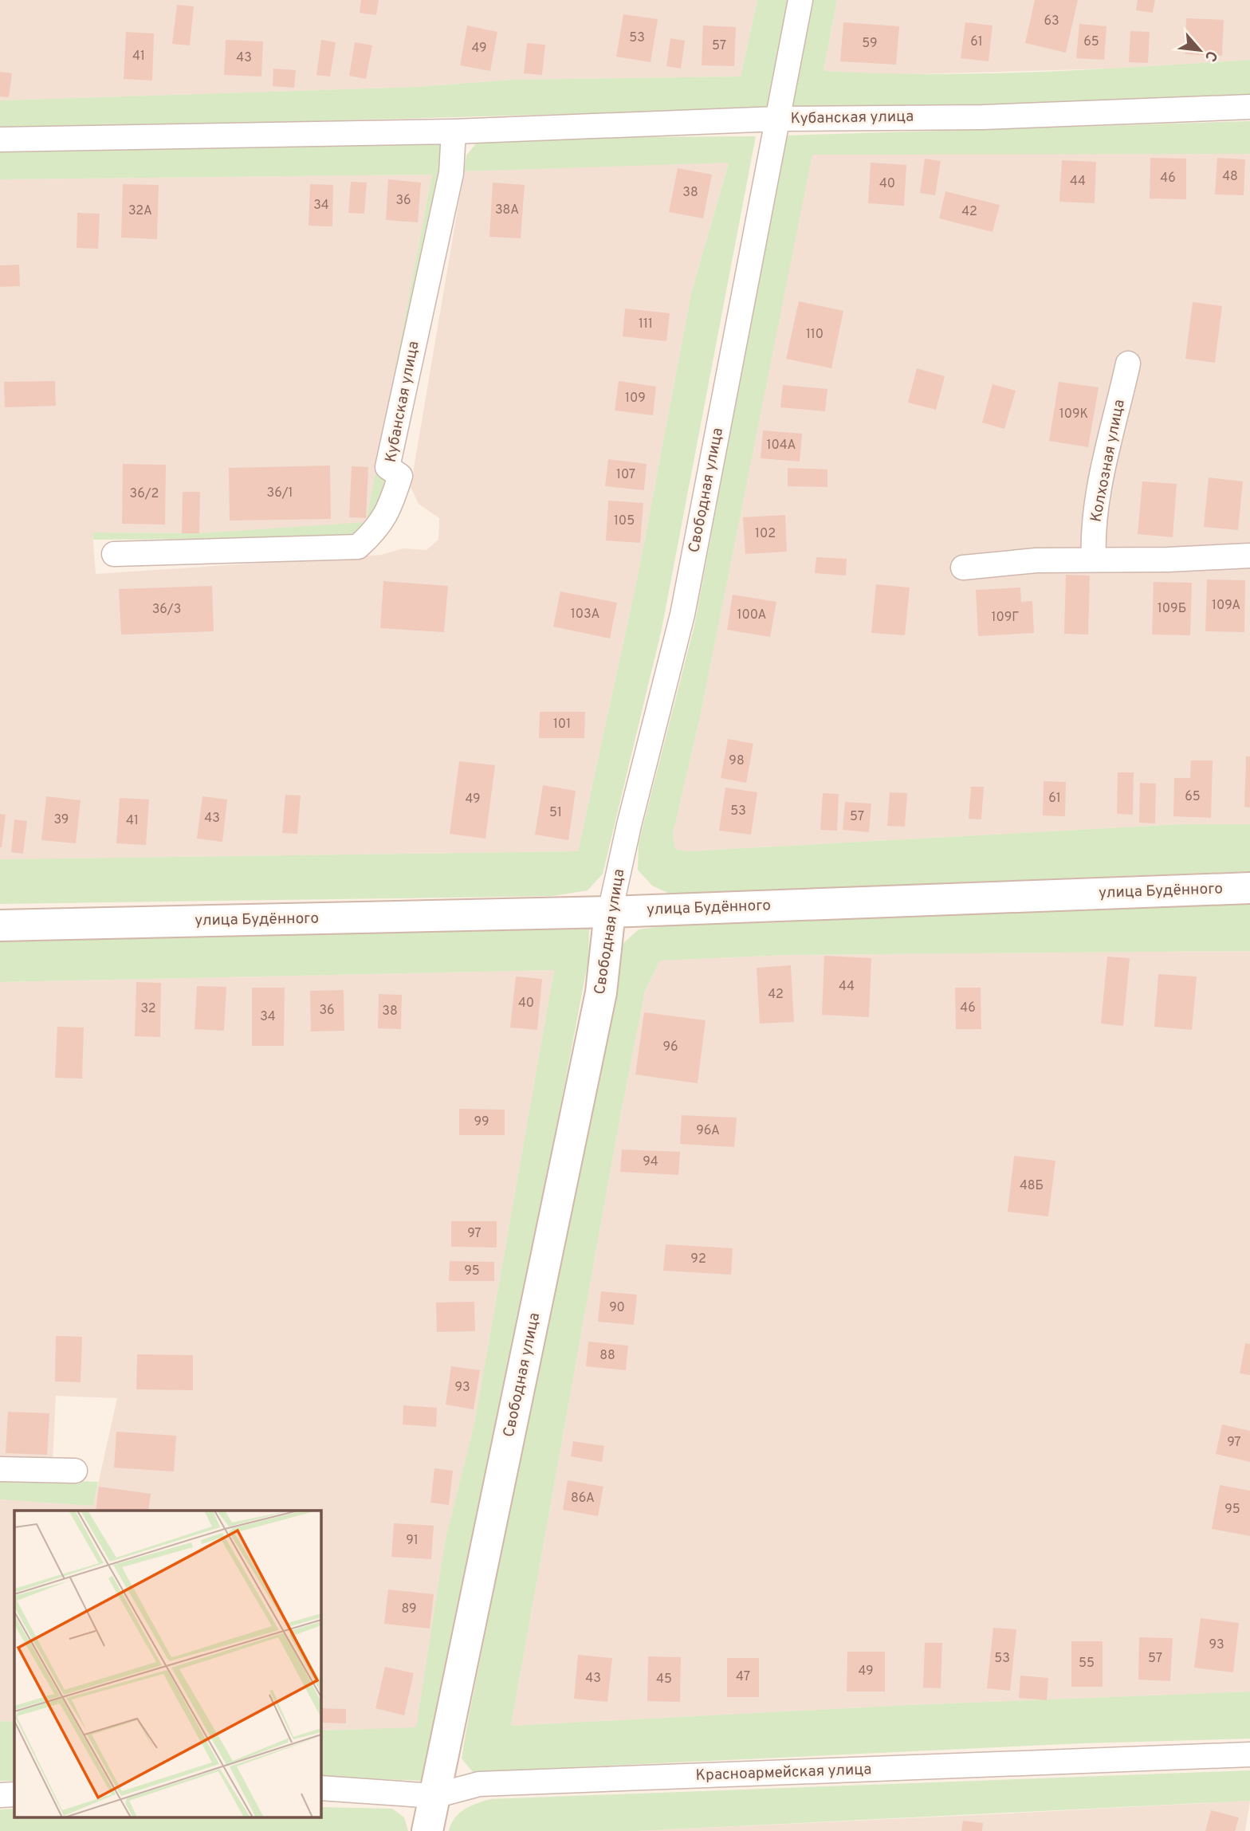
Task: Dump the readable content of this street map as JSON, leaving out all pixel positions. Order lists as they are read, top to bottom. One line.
{"streets":{"street":["Кубанская улица","Колхозная улица","Свободная улица","улица Будённого","Красноармейская улица"]},"crossings":[["Кубанская улица","Свободная улица"],["Свободная улица","улица Будённого"],["Свободная улица","Красноармейская улица"]],"house_numbers":["63","53","61","65","59","57","49","41","43","48","46","44","40","38","36","34","38А","32А","42","111","110","109","109К","104А","107","36/1","36/2","105","102","109А","109Б","36/3","103А","100А","109Г","101","98","65","61","49","53","51","57","43","39","41","44","42","40","46","32","36","38","34","96","99","96А","94","48Б","97","92","95","90","88","93","97","86А","95","91","89","93","53","57","55","49","47","43","45"],"north":"bottom right"}
